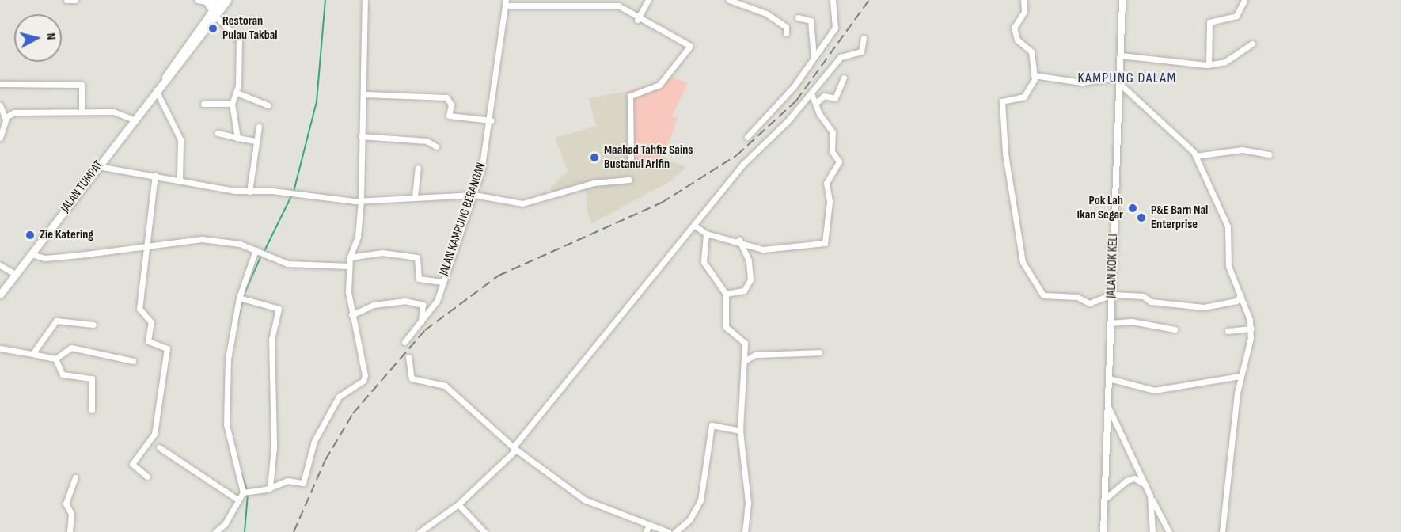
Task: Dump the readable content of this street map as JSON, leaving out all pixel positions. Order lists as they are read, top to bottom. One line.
{"streets":{"main road":["JALAN TUMPAT"],"street":["JALAN KAMPUNG BERANGAN","JALAN KOK KELI"]},"districts":["KAMPUNG DALAM"],"places":["Restoran Pulau Takbai","Maahad Tahfiz Sains Bustanul Arifin","Pok Lah Ikan Segar","P&E Barn Nai Enterprise","Zie Katering"],"north":"right"}
